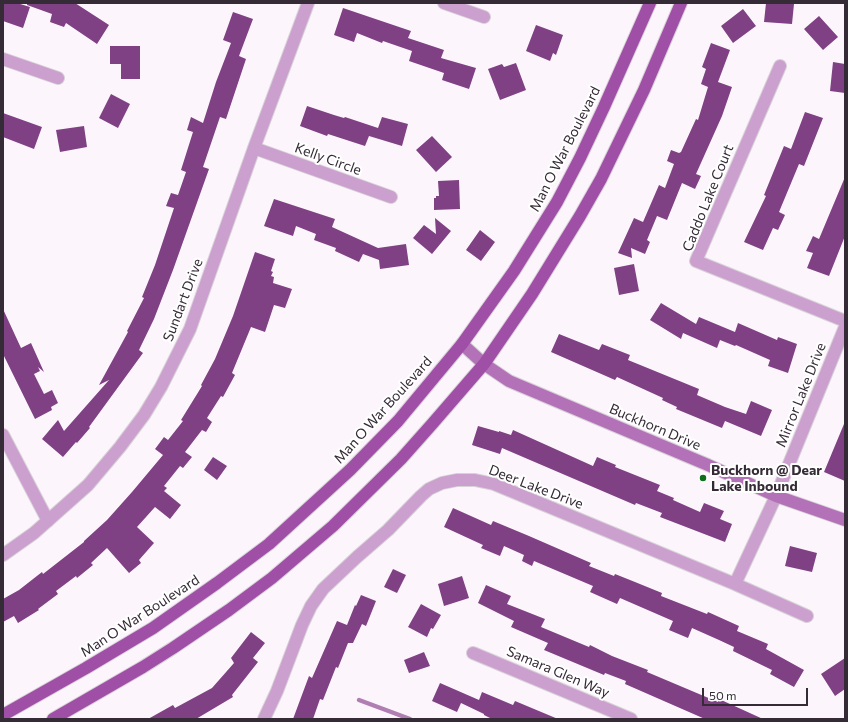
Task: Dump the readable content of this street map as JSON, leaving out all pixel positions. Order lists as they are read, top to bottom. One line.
{"streets":{"main road":["Man O War Boulevard"],"street":["Kelly Circle","Caddo Lake Court","Sundart Drive","Mirror Lake Drive","Buckhorn Drive","Deer Lake Drive","Samara Glen Way"]},"crossings":[["Man O War Boulevard","Buckhorn Drive"],["Kelly Circle","Sundart Drive"],["Mirror Lake Drive","Buckhorn Drive"],["Mirror Lake Drive","Deer Lake Drive"]],"places":["Buckhorn @ Dear Lake Inbound"],"scale_bar":"50 m"}
